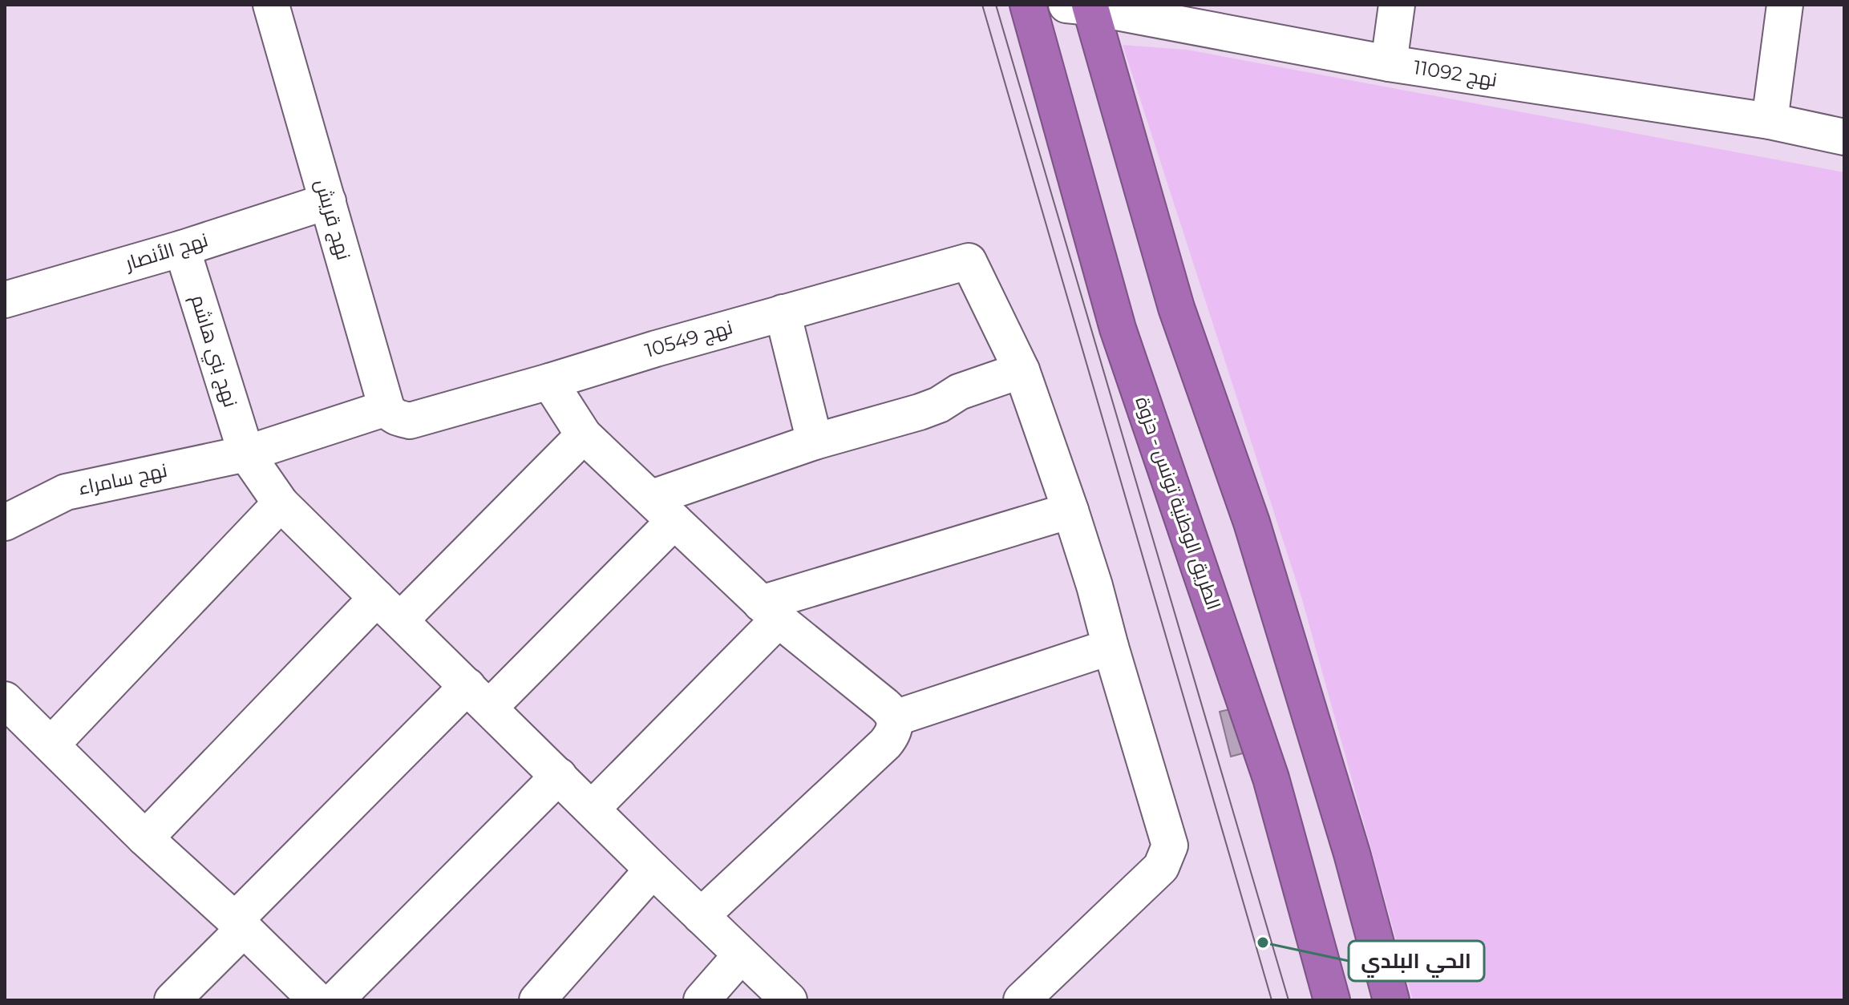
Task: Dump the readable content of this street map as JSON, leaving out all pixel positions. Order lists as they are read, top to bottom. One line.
{"streets":{"highway":["الطريق الوطنية تونس - حزوة"],"street":["نهج 11092","نهج قريش","نهج الأنصار","نهج 10549","نهج بني هاشم","نهج سامراء"]},"crossings":[["نهج قريش","نهج الأنصار"],["نهج قريش","نهج 10549"],["نهج الأنصار","نهج بني هاشم"],["نهج 10549","نهج بني هاشم"],["نهج 10549","نهج سامراء"],["نهج بني هاشم","نهج سامراء"]],"places":["الحي البلدي"]}
